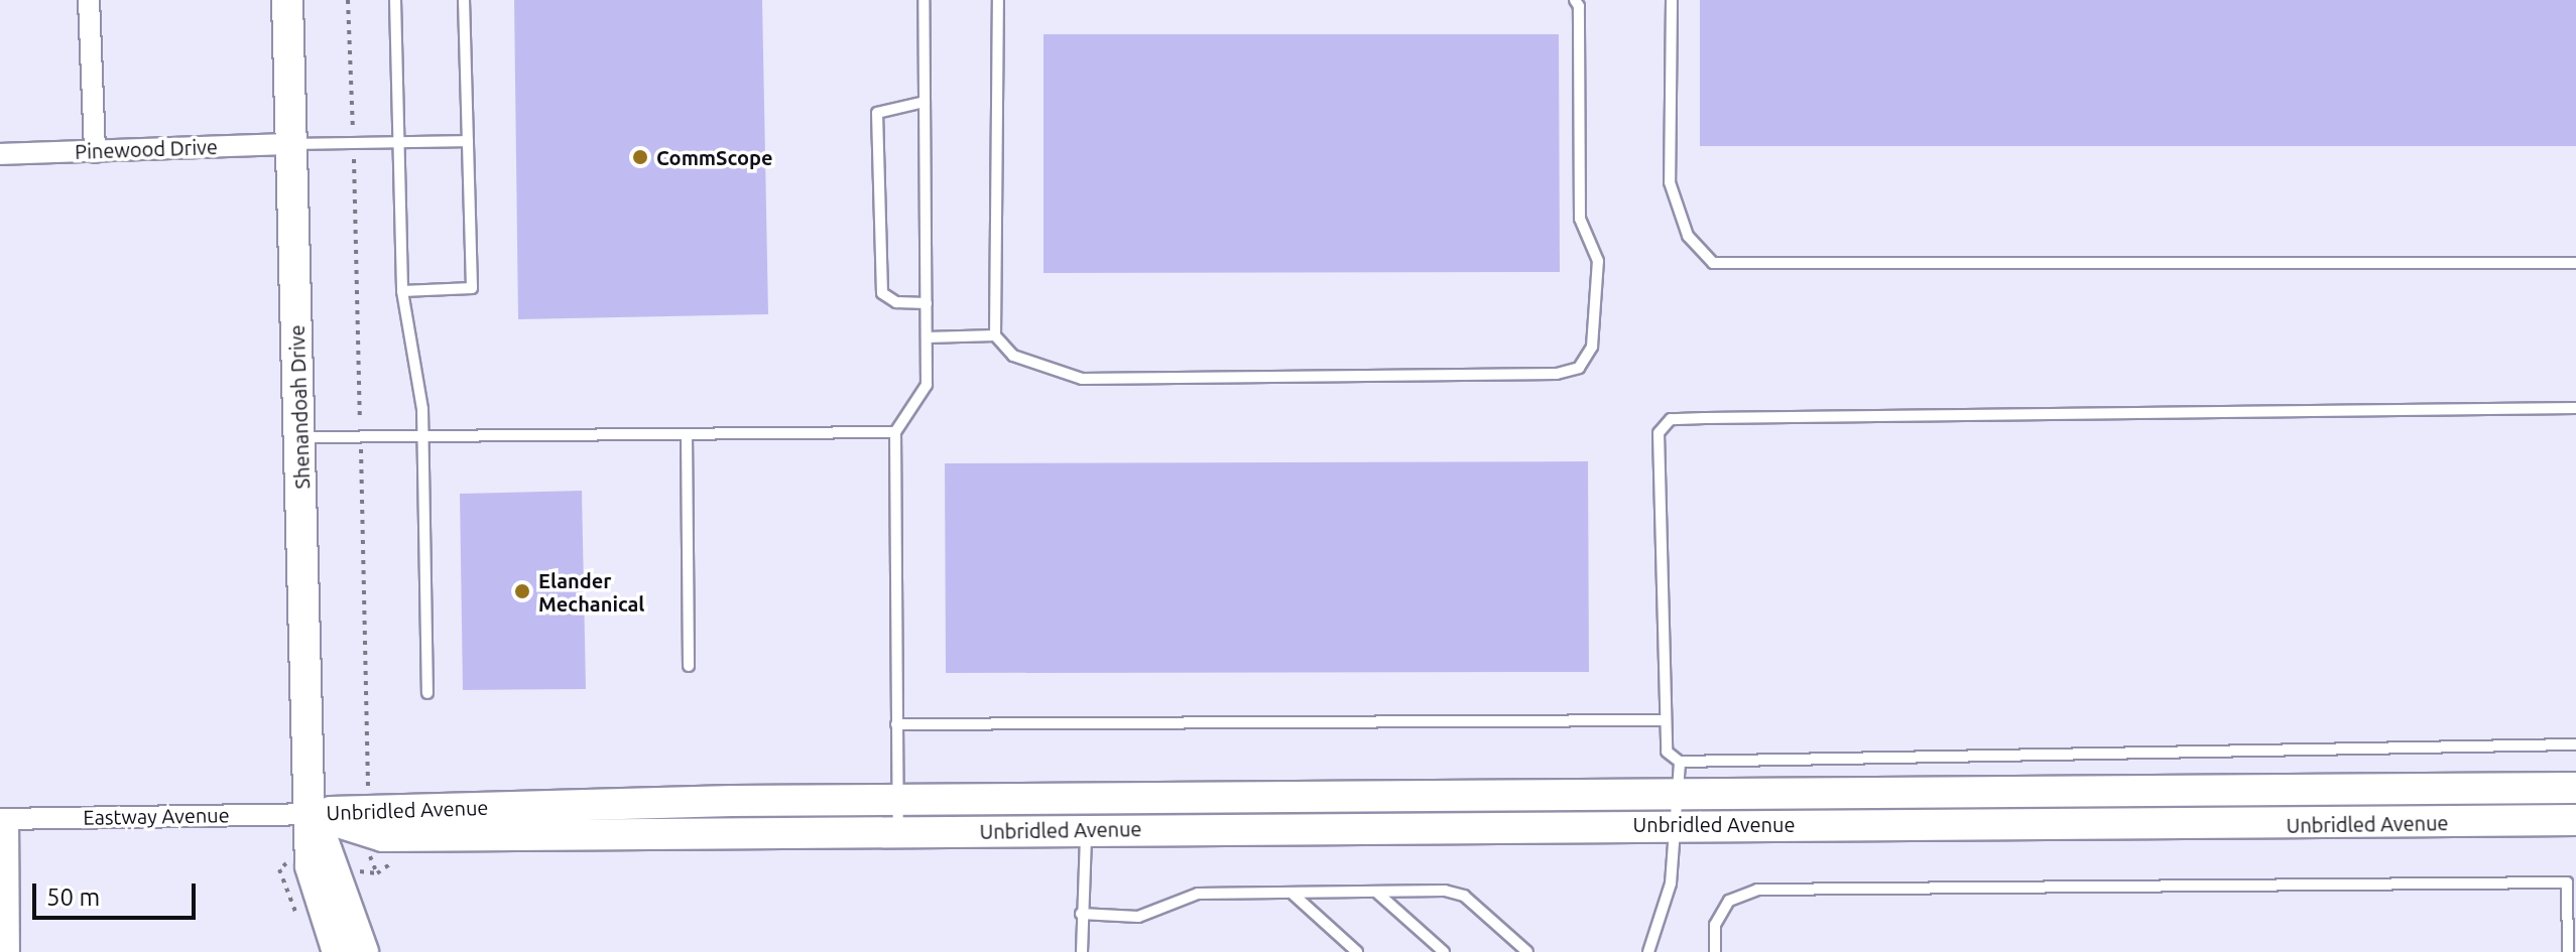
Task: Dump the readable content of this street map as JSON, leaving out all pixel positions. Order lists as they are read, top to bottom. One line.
{"streets":{"street":["Pinewood Drive","Shenandoah Drive","Unbridled Avenue","Eastway Avenue"]},"crossings":[["Pinewood Drive","Shenandoah Drive"],["Shenandoah Drive","Unbridled Avenue"],["Shenandoah Drive","Eastway Avenue"],["Unbridled Avenue","Eastway Avenue"]],"places":["CommScope","Elander Mechanical"],"scale_bar":"50 m"}
